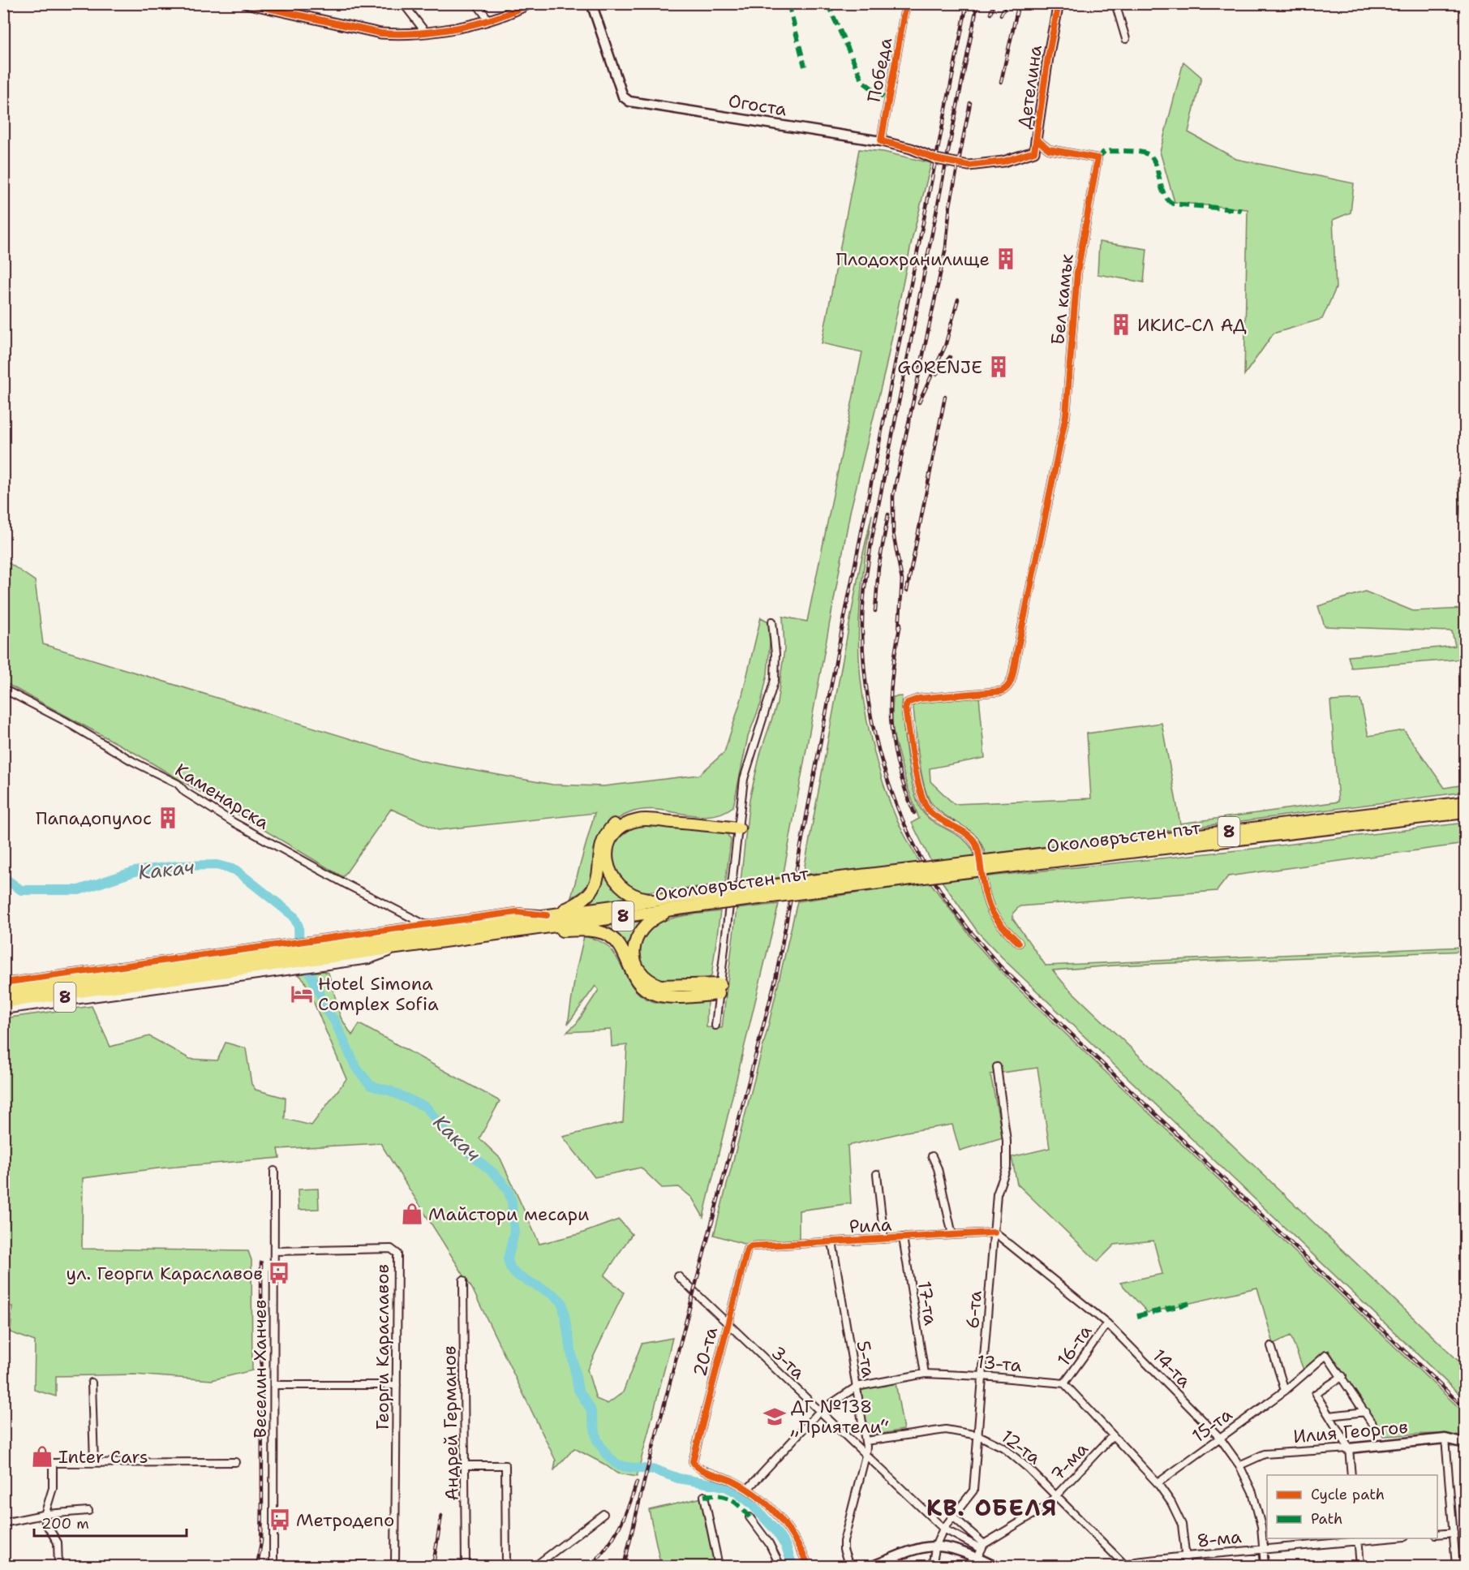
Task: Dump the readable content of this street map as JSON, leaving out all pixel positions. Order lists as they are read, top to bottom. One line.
{"streets":{"highway":["8","Околовръстен път"],"street":["Победа","Детелина","Огоста","Бел камък","Каменарска","Рила","17-та","6-та","16-та","Георги Караславов","20-та","5-та","3-та","13-та","14-та","Веселин Ханчев","Андрей Германов","15-та","Илия Георгов","12-та","7-ма","8-ма"]},"crossings":[["Победа","Огоста"],["Детелина","Огоста"],["Детелина","Бел камък"],["8","Околовръстен път"],["Рила","17-та"],["Рила","6-та"],["Рила","20-та"],["Рила","5-та"],["Рила","14-та"],["17-та","13-та"],["6-та","3-та"],["6-та","13-та"],["6-та","14-та"],["6-та","12-та"],["16-та","13-та"],["16-та","14-та"],["Георги Караславов","Веселин Ханчев"],["20-та","3-та"],["20-та","13-та"],["5-та","3-та"],["5-та","13-та"],["5-та","12-та"],["3-та","13-та"],["3-та","7-ма"],["14-та","15-та"],["14-та","Илия Георгов"],["14-та","8-ма"],["12-та","7-ма"],["12-та","8-ма"]],"districts":["КВ. ОБЕЛЯ"],"water":["Какач"],"places":{"building":["Плодохранилище","ИКИС-СЛ АД","GORENJE","Пападопулос"],"hotel":["Hotel Simona Complex Sofia"],"shop":["Майстори месари","Inter Cars"],"bus stop":["ул. Георги Караславов","Метродепо"],"school or university":["ДГ №138 „Приятели“"]},"legend":["Cycle path","Path"],"scale_bar":"200 m"}
